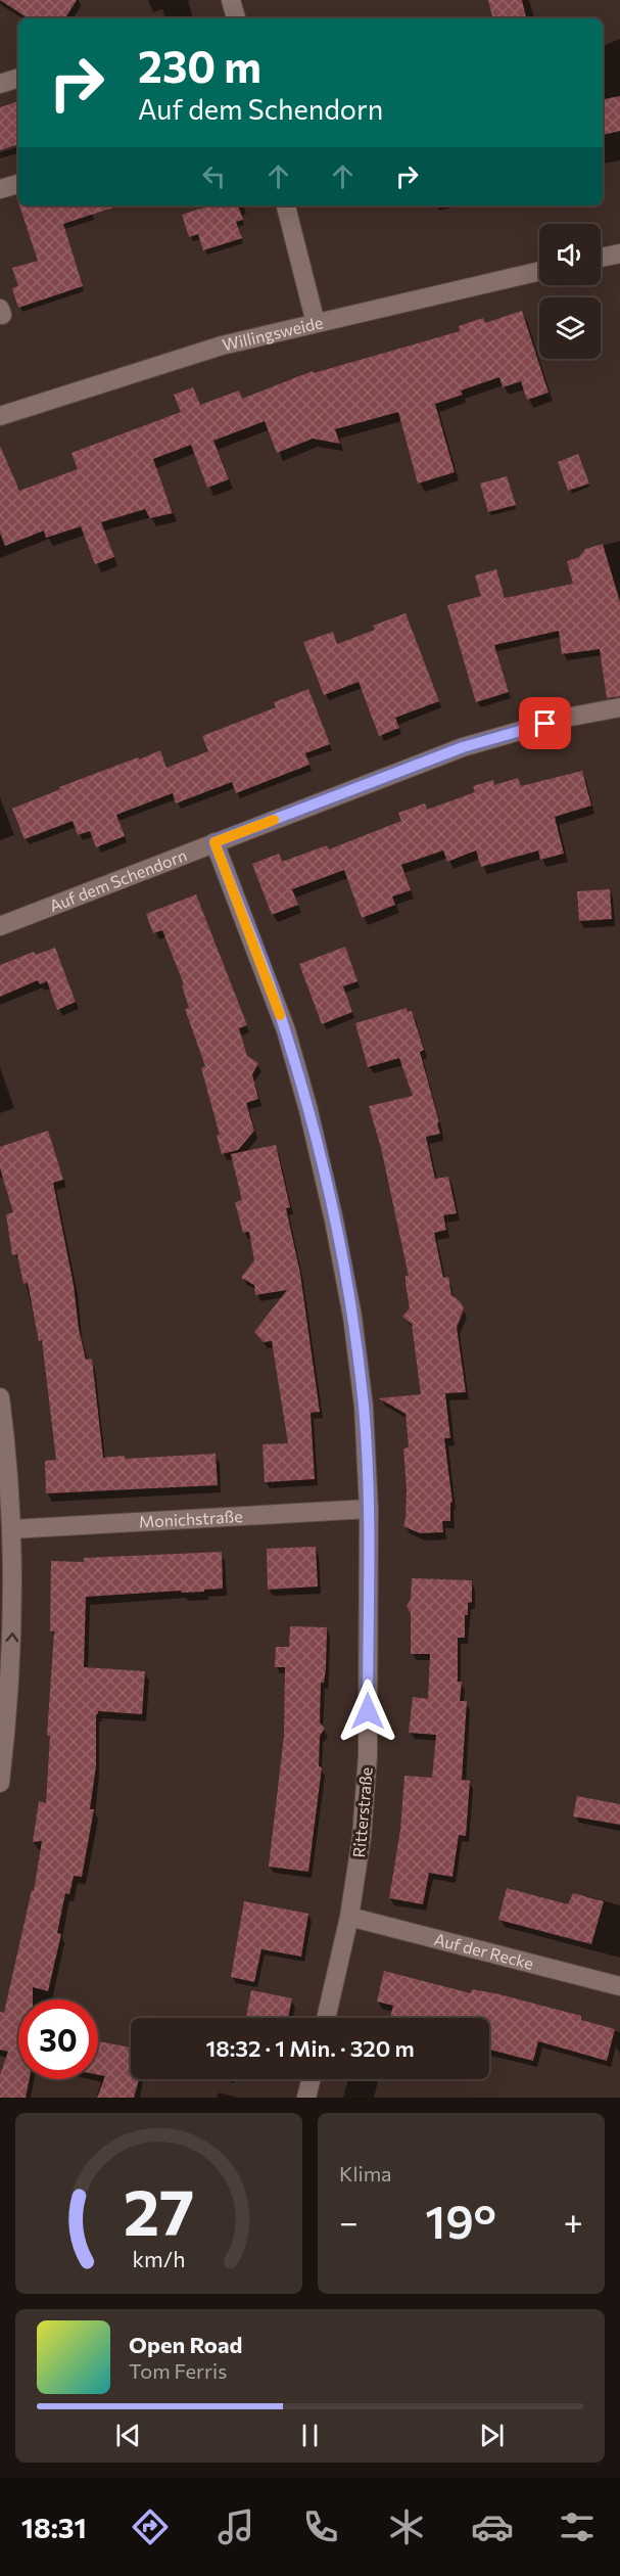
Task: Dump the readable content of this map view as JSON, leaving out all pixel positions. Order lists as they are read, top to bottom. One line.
{"streets":{"street":["Willingsweide","Auf dem Schendorn","Monichstraße","Ritterstraße","Auf der Recke"]},"crossings":[["Auf dem Schendorn","Ritterstraße"],["Monichstraße","Ritterstraße"],["Ritterstraße","Auf der Recke"]],"page":{"turn":["230 m","Auf dem Schendorn"],"limit":"30","trip":"18:32 · 1 Min. · 320 m","tile":"Klima","heat":["−","19°","+"],"song":["Open Road","Tom Ferris"],"tabs":"18:31","gauge":["27","km/h"]}}
